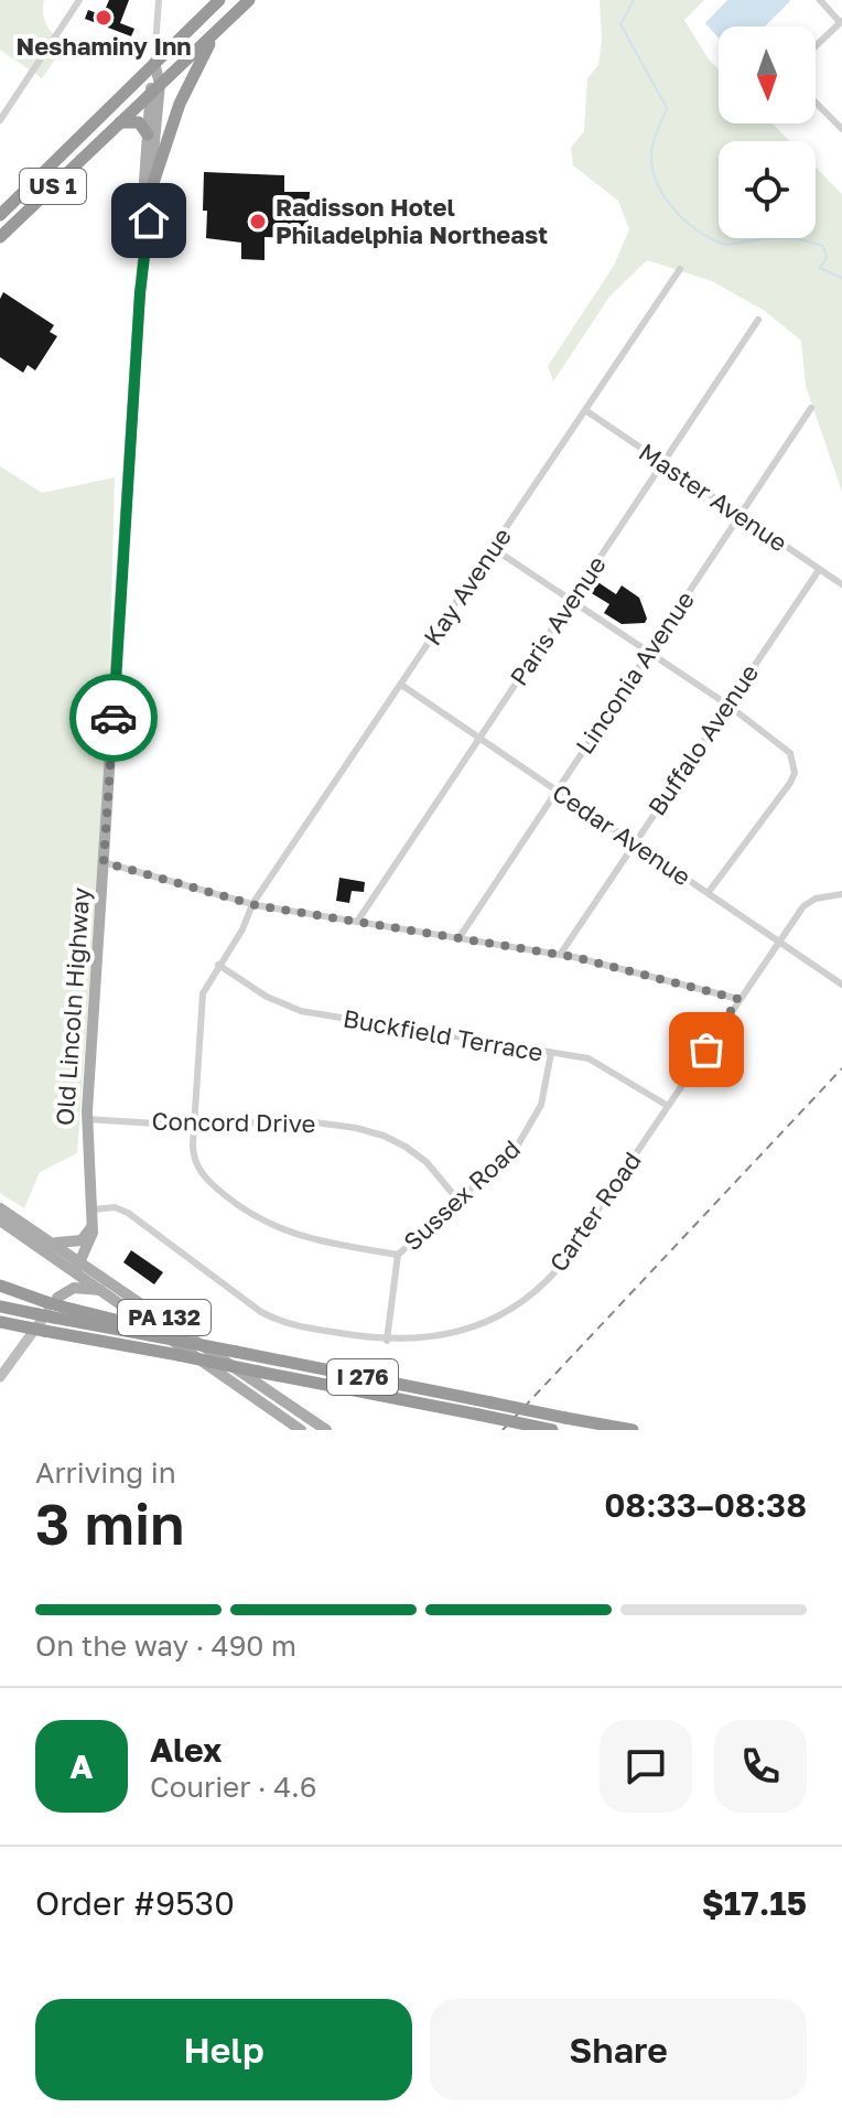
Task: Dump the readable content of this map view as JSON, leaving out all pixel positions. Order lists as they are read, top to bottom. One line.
{"streets":{"highway":["US 1","I 276"],"main road":["Old Lincoln Highway","PA 132"],"street":["Master Avenue","Kay Avenue","Paris Avenue","Linconia Avenue","Buffalo Avenue","Cedar Avenue","Buckfield Terrace","Concord Drive","Sussex Road","Carter Road"]},"crossings":[["US 1","Old Lincoln Highway"],["Master Avenue","Kay Avenue"],["Master Avenue","Paris Avenue"],["Master Avenue","Linconia Avenue"],["Master Avenue","Buffalo Avenue"],["Kay Avenue","Cedar Avenue"],["Kay Avenue","Buckfield Terrace"],["Kay Avenue","Concord Drive"],["Kay Avenue","Sussex Road"],["Paris Avenue","Cedar Avenue"],["Linconia Avenue","Cedar Avenue"],["Buffalo Avenue","Cedar Avenue"],["Cedar Avenue","Carter Road"],["Old Lincoln Highway","Concord Drive"],["Old Lincoln Highway","Carter Road"],["Old Lincoln Highway","PA 132"],["Old Lincoln Highway","I 276"],["Buckfield Terrace","Sussex Road"],["Buckfield Terrace","Carter Road"],["Concord Drive","Sussex Road"],["Sussex Road","Carter Road"]],"places":["Neshaminy Inn","Radisson Hotel Philadelphia Northeast"],"north":"bottom","page":{"heading":["3 min","Arriving in","08:33–08:38"],"panel":["Alex","Courier · 4.6","Order #9530","$17.15"],"bar":"On the way · 490 m","round":"A","buttons":["Help","Share"]}}
